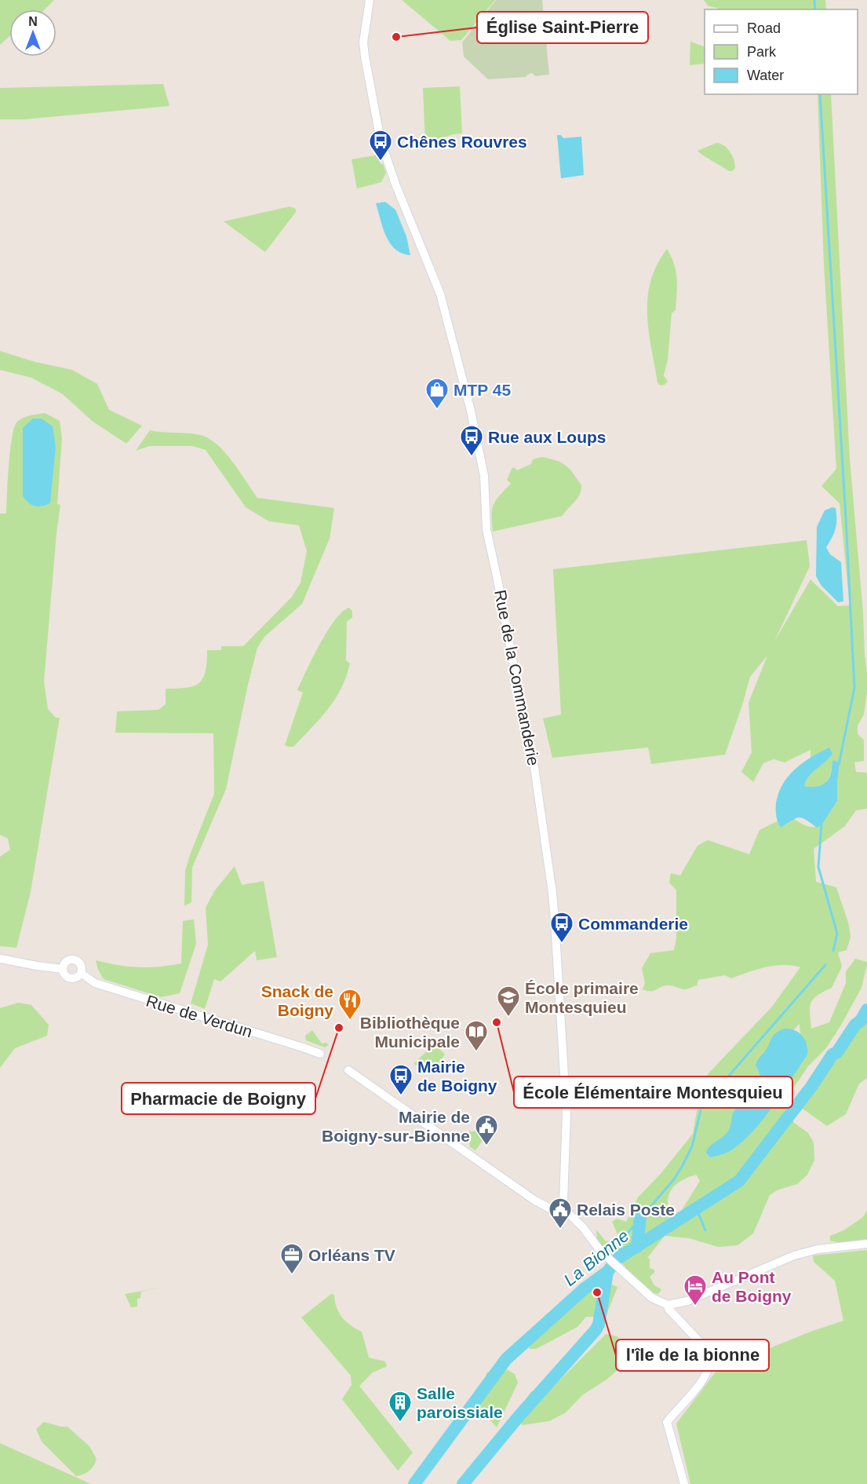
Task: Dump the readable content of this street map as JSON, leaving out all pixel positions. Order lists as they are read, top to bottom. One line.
{"streets":{"street":["Rue de la Commanderie","Rue de Verdun"]},"water":["La Bionne"],"places":{"other":["Église Saint-Pierre","École Élémentaire Montesquieu","Pharmacie de Boigny","l'île de la bionne"],"bus stop":["Chênes Rouvres","Rue aux Loups","Commanderie","Mairie de Boigny"],"shop":["MTP 45"],"school or university":["École primaire Montesquieu"],"restaurant":["Snack de Boigny"],"library":["Bibliothèque Municipale"],"public building":["Mairie de Boigny-sur-Bionne","Relais Poste"],"office":["Orléans TV"],"hotel":["Au Pont de Boigny"],"building":["Salle paroissiale"]},"legend":["Road","Park","Water"],"north":"top"}
